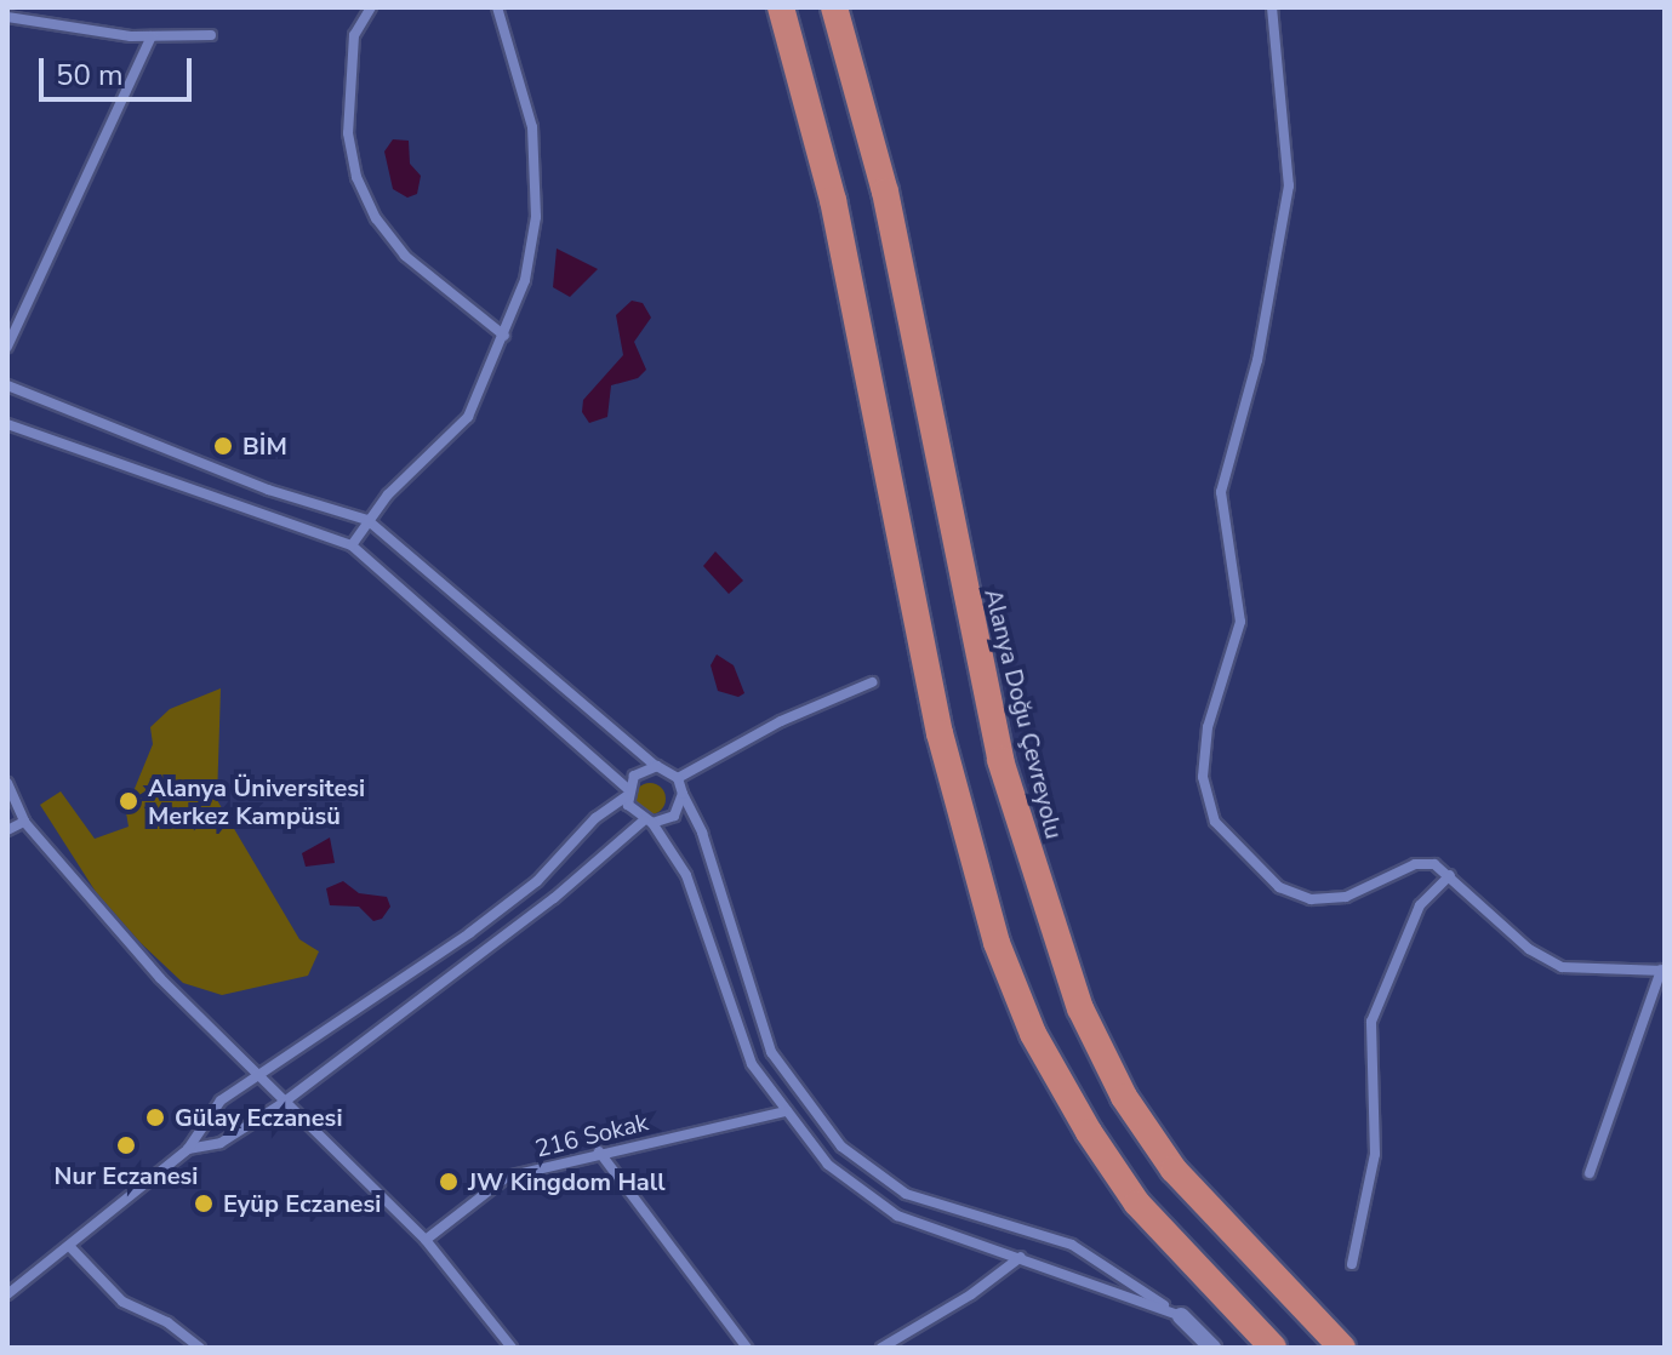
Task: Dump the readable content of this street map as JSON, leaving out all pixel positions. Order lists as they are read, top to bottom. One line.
{"streets":{"highway":["Alanya Doğu Çevreyolu"],"street":["216 Sokak"]},"places":["BİM","Alanya Üniversitesi Merkez Kampüsü","Gülay Eczanesi","Nur Eczanesi","JW Kingdom Hall","Eyüp Eczanesi"],"scale_bar":"50 m"}
